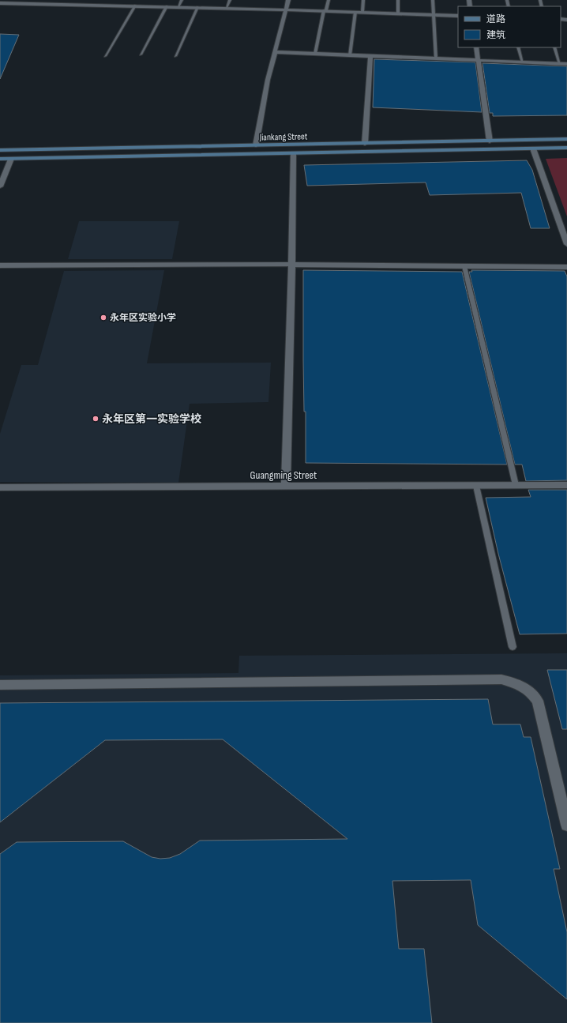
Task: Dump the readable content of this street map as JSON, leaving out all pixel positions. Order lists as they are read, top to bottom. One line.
{"streets":{"main road":["Jiankang Street"],"street":["Guangming Street"]},"places":["永年区实验小学","永年区第一实验学校"],"legend":["道路","建筑"]}
